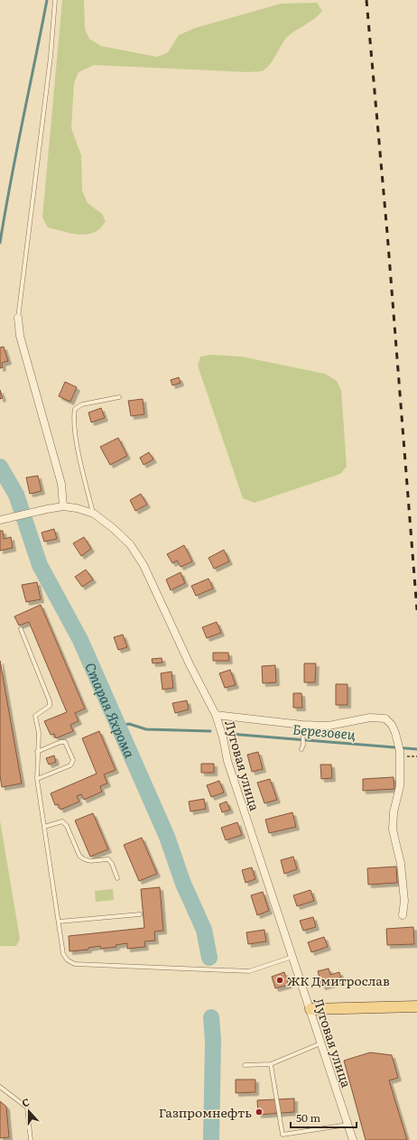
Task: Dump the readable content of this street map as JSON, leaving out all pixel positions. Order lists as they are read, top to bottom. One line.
{"streets":{"street":["Луговая улица"]},"water":["Старая Яхрома","Березовец"],"places":["ЖК Дмитрослав","Газпромнефть"],"scale_bar":"50 m","north":"top"}
